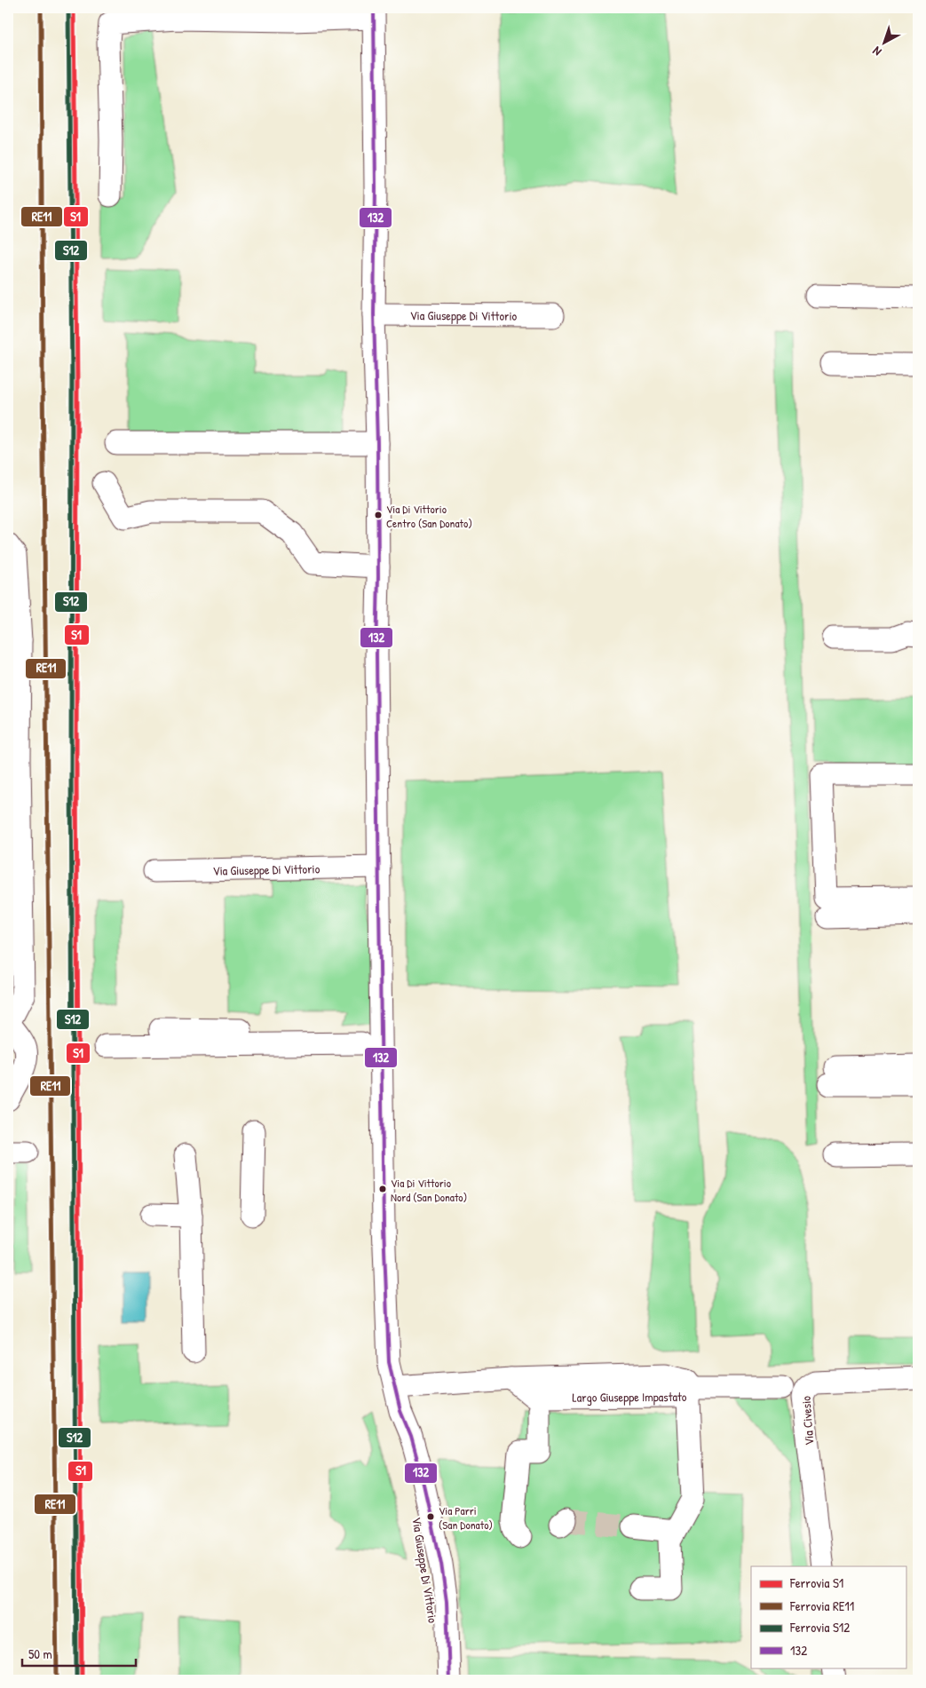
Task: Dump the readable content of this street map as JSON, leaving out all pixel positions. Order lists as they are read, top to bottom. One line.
{"streets":{"street":["Via Giuseppe Di Vittorio","Largo Giuseppe Impastato","Via Civesio"]},"crossings":[["Via Giuseppe Di Vittorio","Largo Giuseppe Impastato"]],"places":["Via Di Vittorio Centro (San Donato)","Via Di Vittorio Nord (San Donato)","Via Parri (San Donato)"],"lines":["rail line S1","rail line RE11","rail line S12","transit line 132"],"legend":["Ferrovia S1","Ferrovia RE11","Ferrovia S12","132"],"scale_bar":"50 m","north":"bottom left"}
